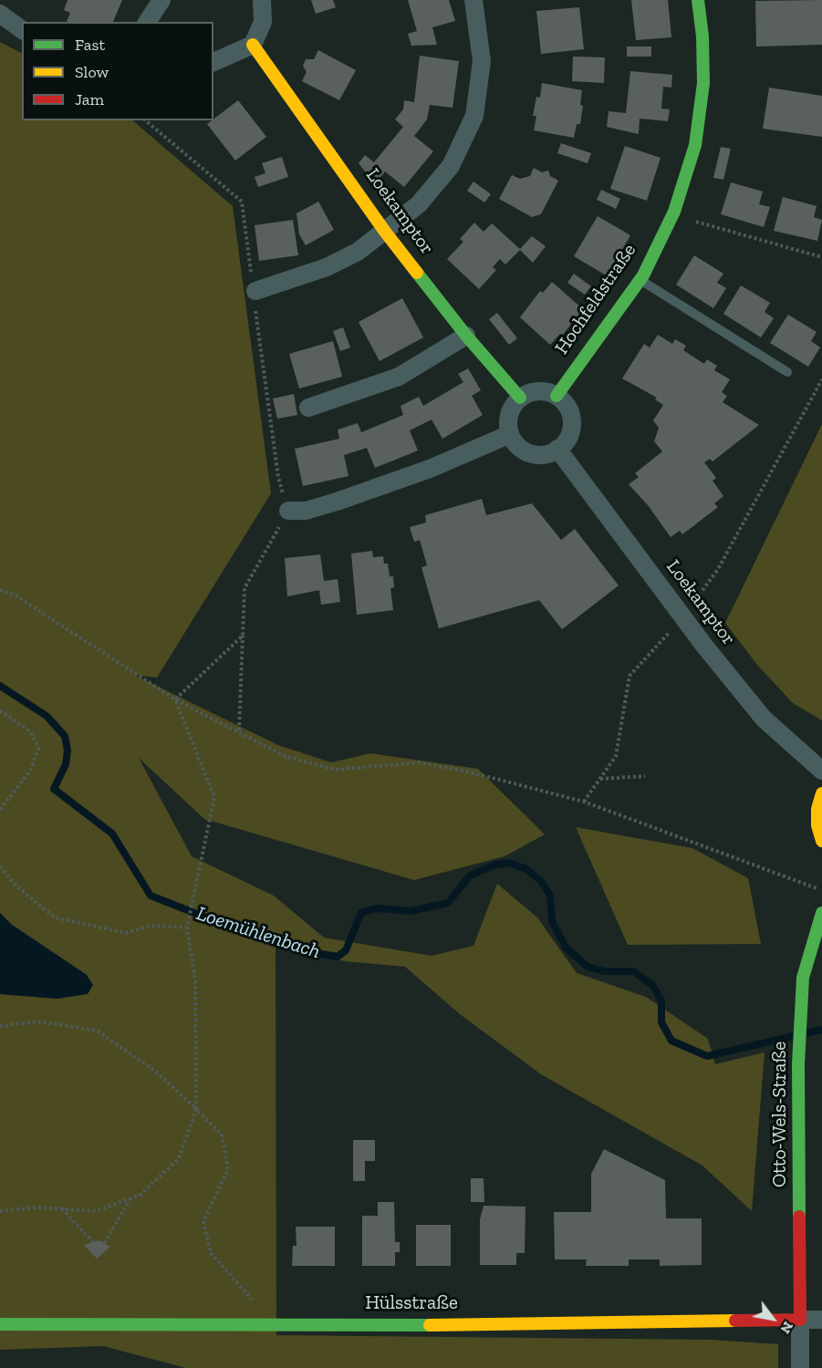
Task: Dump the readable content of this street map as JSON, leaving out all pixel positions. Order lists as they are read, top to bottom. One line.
{"streets":{"main road":["Loekamptor","Hochfeldstraße","Otto-Wels-Straße","Hülsstraße"]},"crossings":[["Loekamptor","Hochfeldstraße"],["Otto-Wels-Straße","Hülsstraße"]],"water":["Loemühlenbach"],"legend":["Fast","Slow","Jam"],"north":"bottom right"}
